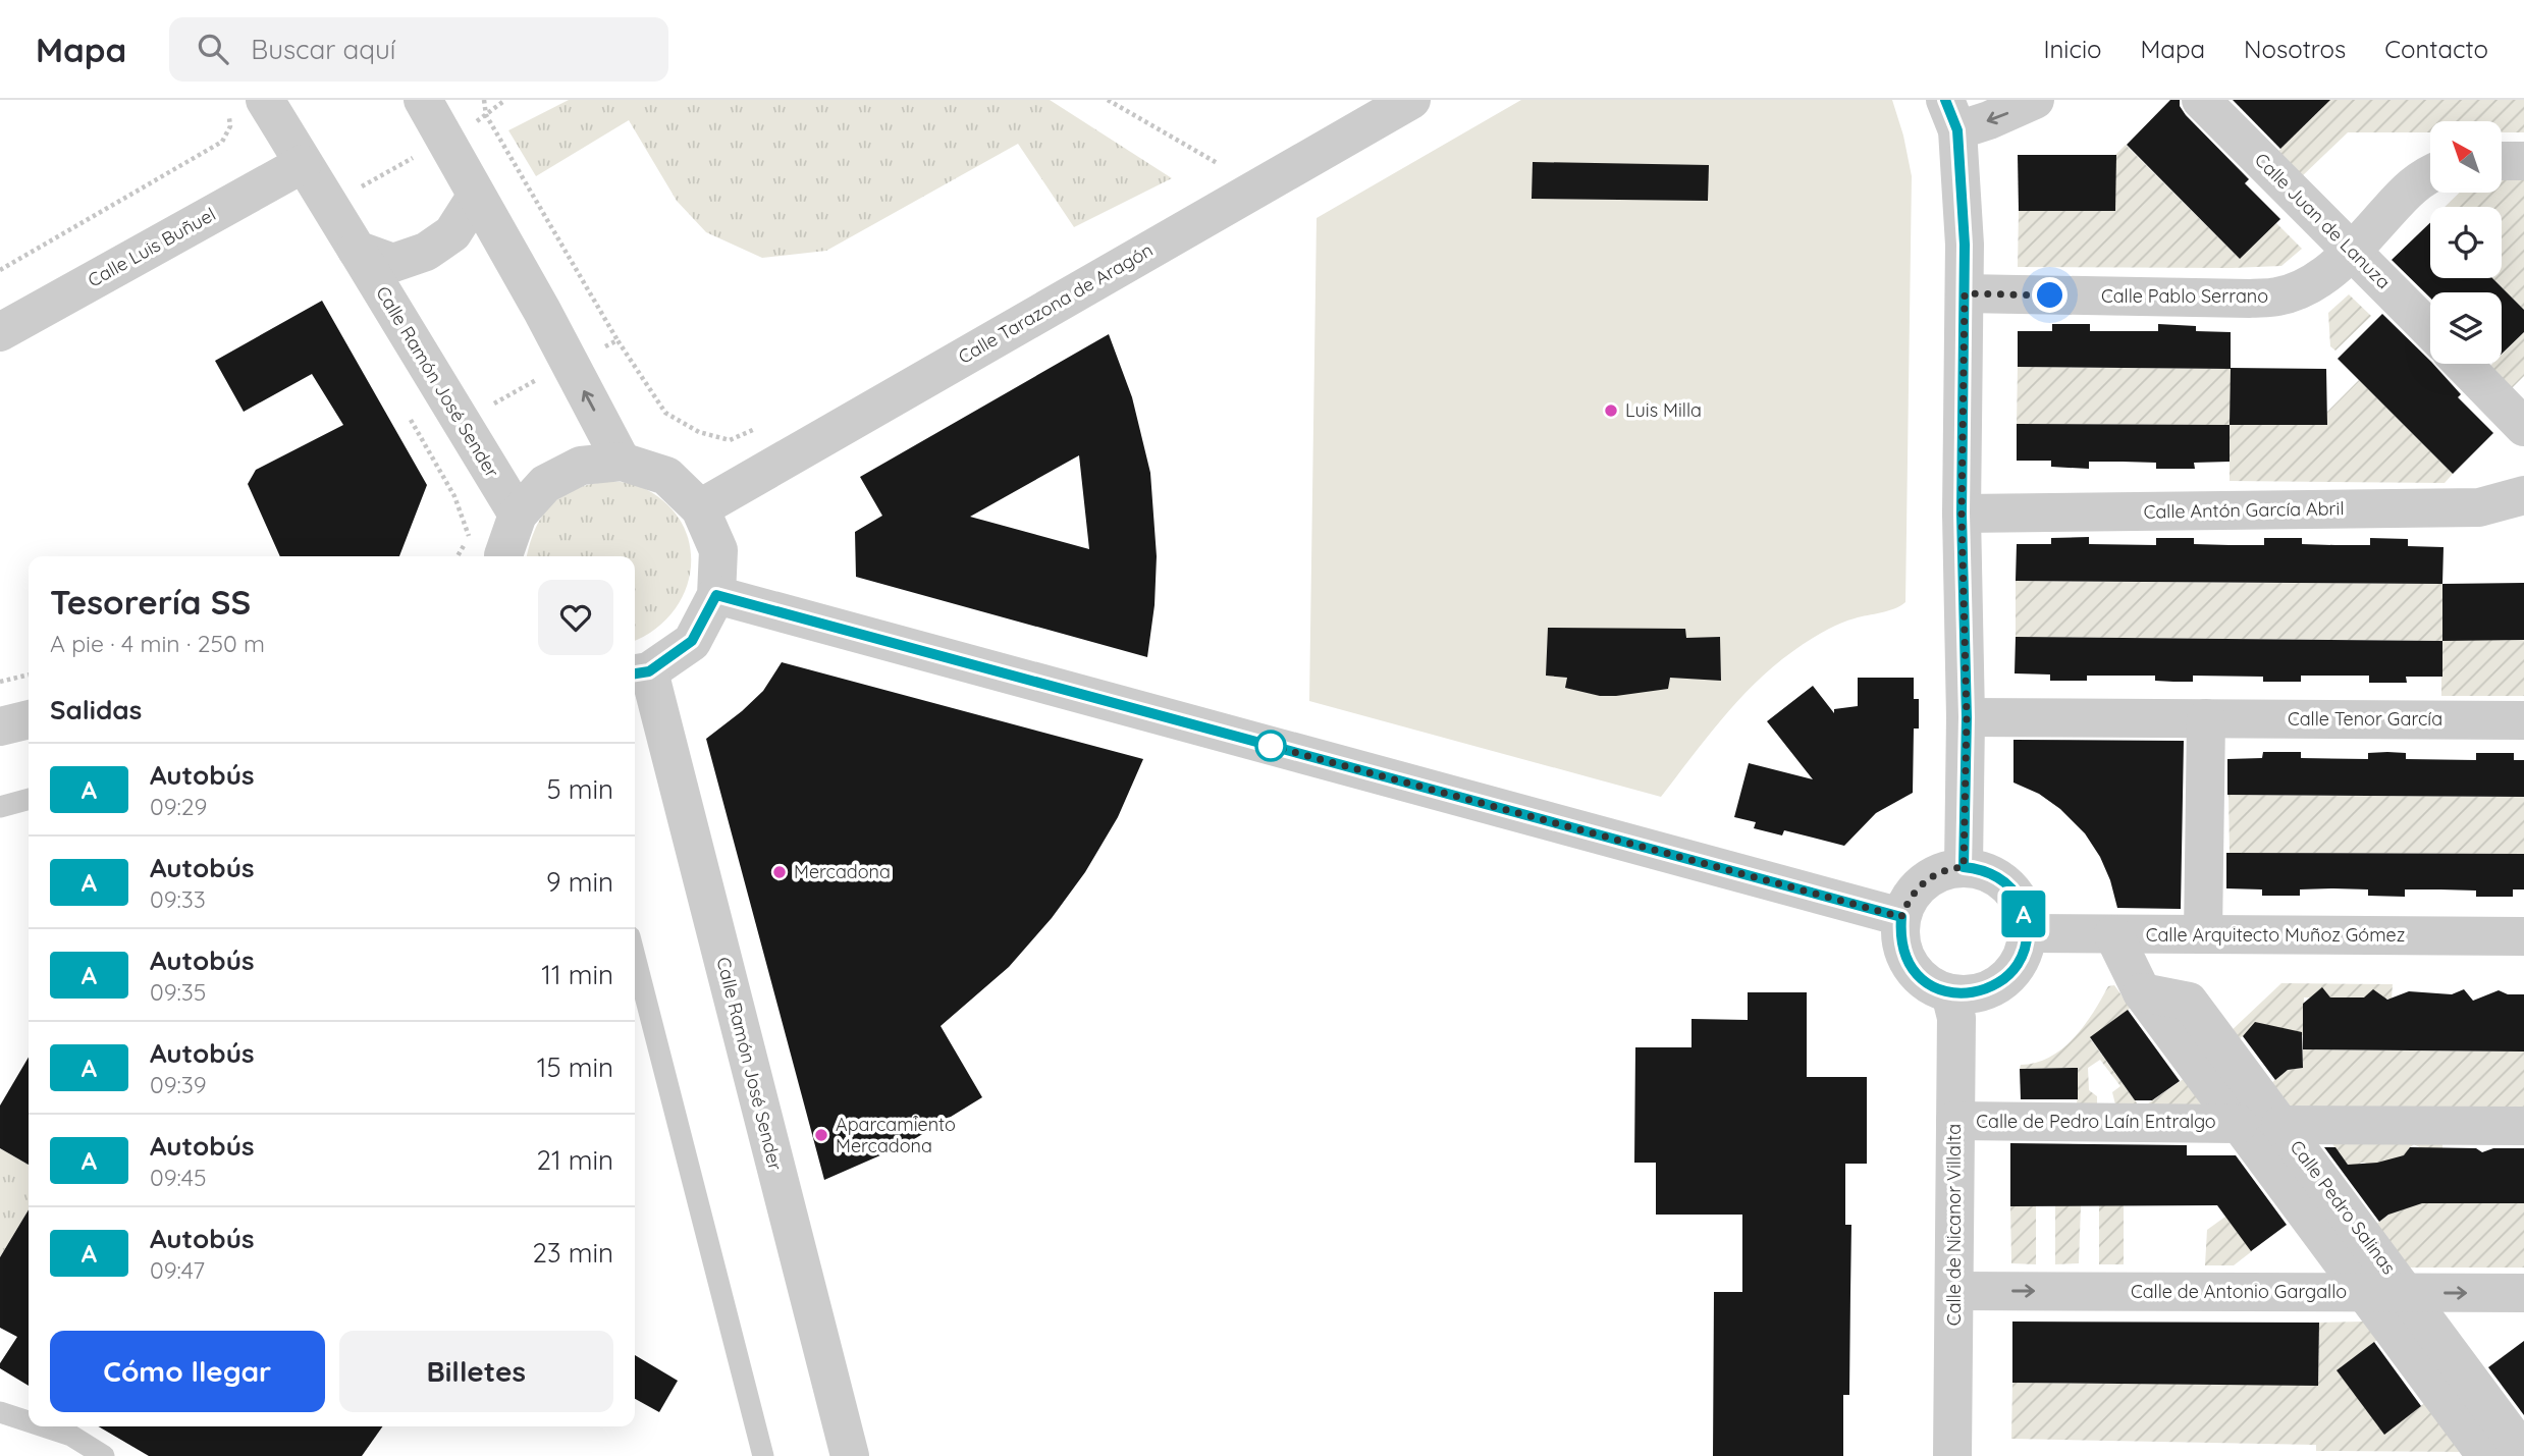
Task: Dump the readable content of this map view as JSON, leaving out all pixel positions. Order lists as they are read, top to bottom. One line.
{"streets":{"street":["Calle Juan de Lanuza","Calle Luis Buñuel","Calle Pablo Serrano","Calle Tarazona de Aragón","Calle Ramón José Sender","Calle Antón García Abril","Calle Tenor García","Calle Arquitecto Muñoz Gómez","Calle de Pedro Laín Entralgo","Calle Pedro Salinas","Calle de Nicanor Villalta","Calle de Antonio Gargallo"]},"crossings":[["Calle Juan de Lanuza","Calle Pablo Serrano"],["Calle Luis Buñuel","Calle Ramón José Sender"],["Calle Arquitecto Muñoz Gómez","Calle Pedro Salinas"],["Calle Arquitecto Muñoz Gómez","Calle de Nicanor Villalta"],["Calle de Pedro Laín Entralgo","Calle Pedro Salinas"],["Calle de Pedro Laín Entralgo","Calle de Nicanor Villalta"],["Calle Pedro Salinas","Calle de Antonio Gargallo"],["Calle de Nicanor Villalta","Calle de Antonio Gargallo"]],"places":["Luis Milla","Mercadona","Aparcamiento Mercadona"],"lines":["bus line A"],"north":"top left","page":{"header":"Mapa","search":"Buscar aquí","nav":["Inicio","Mapa","Nosotros","Contacto"],"on_map":"A","heading":[["Tesorería SS","A pie · 4 min · 250 m"],"Salidas"],"list":[{"mark":"A","name":"Autobús","note":"09:29","value":"5 min"},{"mark":"A","name":"Autobús","note":"09:33","value":"9 min"},{"mark":"A","name":"Autobús","note":"09:35","value":"11 min"},{"mark":"A","name":"Autobús","note":"09:39","value":"15 min"},{"mark":"A","name":"Autobús","note":"09:45","value":"21 min"},{"mark":"A","name":"Autobús","note":"09:47","value":"23 min"}],"buttons":["Cómo llegar","Billetes"]}}
